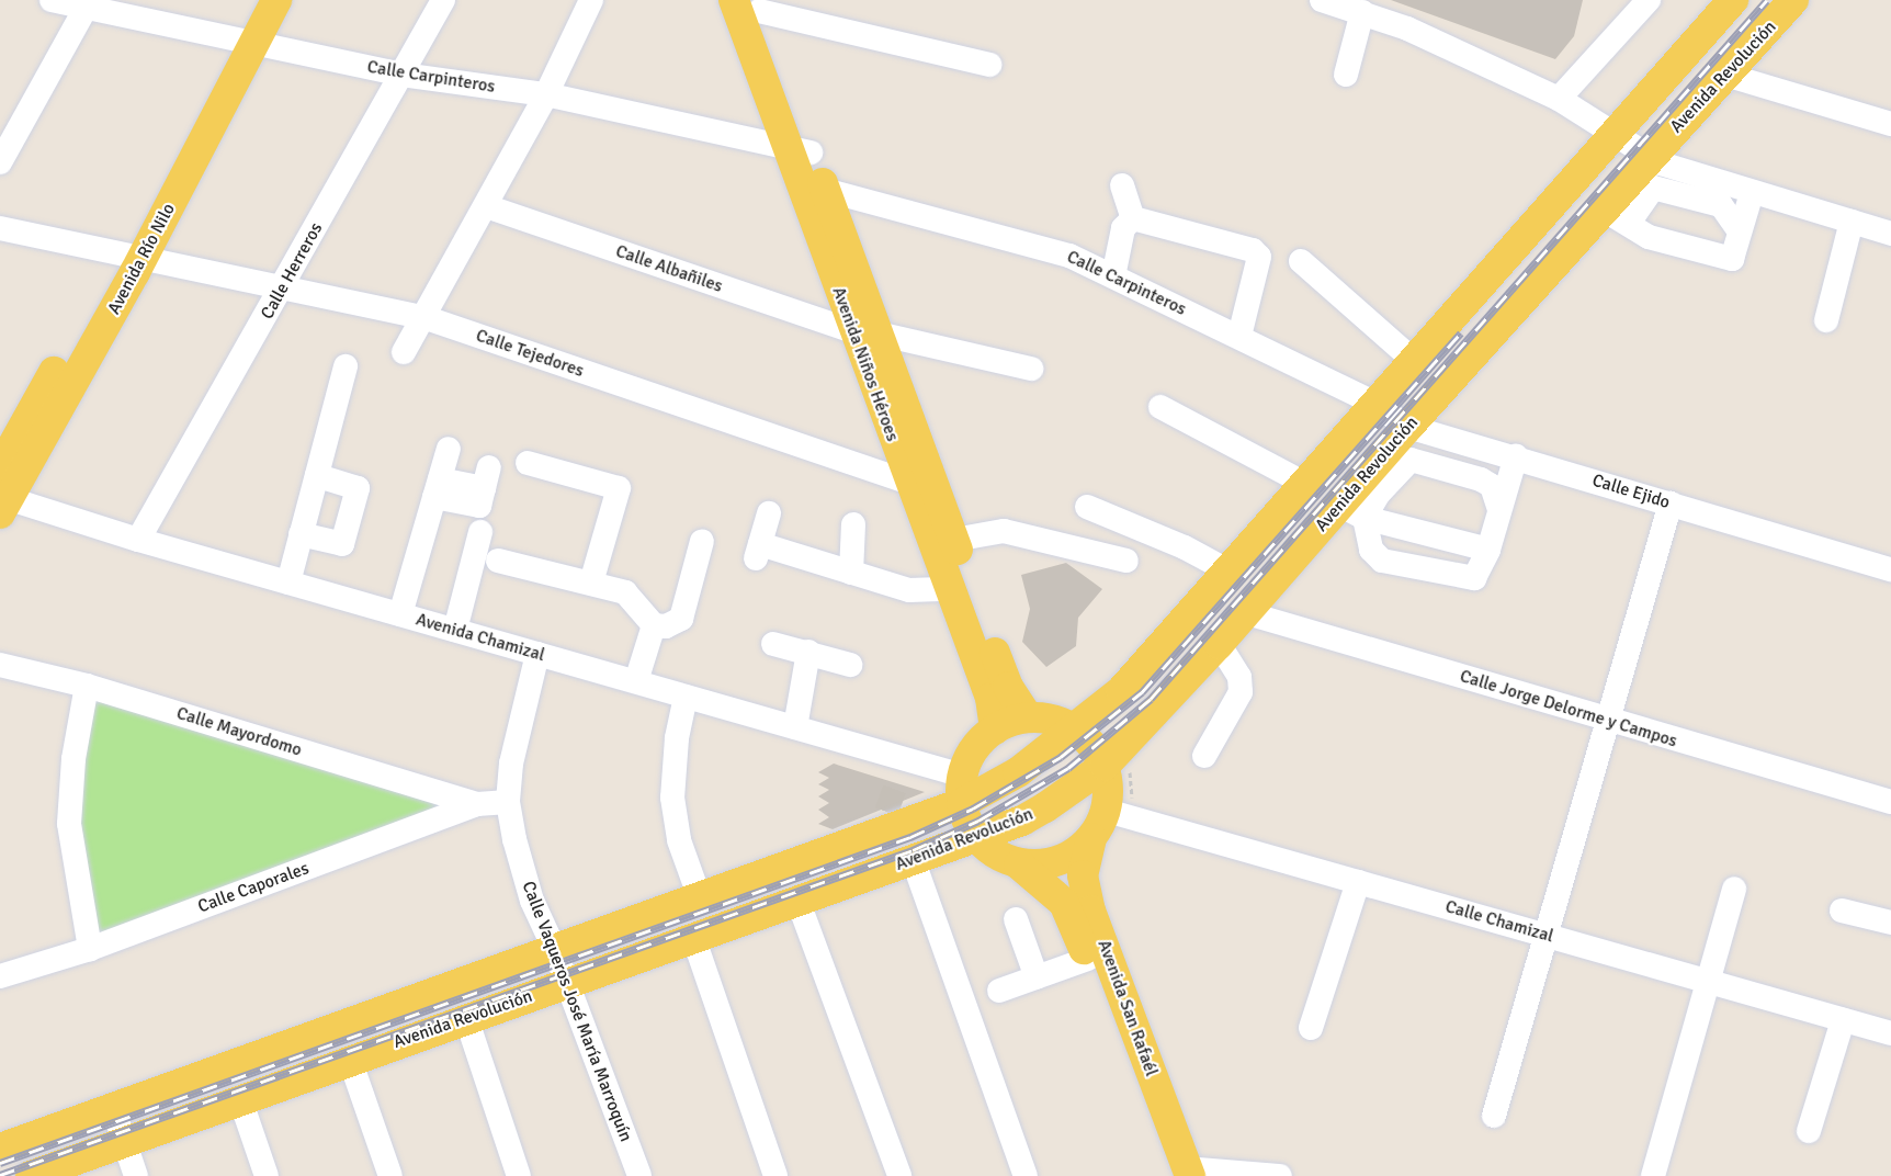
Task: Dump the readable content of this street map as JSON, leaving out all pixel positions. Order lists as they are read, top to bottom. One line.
{"streets":{"main road":["Avenida Revolución","Avenida Río Nilo","Avenida Niños Héroes","Avenida San Rafaél"],"street":["Calle Carpinteros","Calle Albañiles","Calle Herreros","Calle Tejedores","Calle Ejido","Avenida Chamizal","Calle Jorge Delorme y Campos","Calle Mayordomo","Calle Caporales","Calle Chamizal","Calle Vaqueros José María Marroquín"]},"crossings":[["Calle Carpinteros","Avenida Revolución"],["Calle Carpinteros","Avenida Río Nilo"],["Calle Carpinteros","Calle Herreros"],["Calle Carpinteros","Avenida Niños Héroes"],["Calle Carpinteros","Calle Ejido"],["Avenida Revolución","Calle Ejido"],["Avenida Revolución","Avenida Chamizal"],["Avenida Revolución","Calle Jorge Delorme y Campos"],["Avenida Revolución","Avenida San Rafaél"],["Avenida Revolución","Calle Vaqueros José María Marroquín"],["Avenida Río Nilo","Calle Tejedores"],["Avenida Río Nilo","Avenida Chamizal"],["Calle Albañiles","Avenida Niños Héroes"],["Calle Herreros","Calle Tejedores"],["Calle Herreros","Avenida Chamizal"],["Calle Tejedores","Avenida Niños Héroes"],["Avenida Chamizal","Calle Vaqueros José María Marroquín"],["Calle Mayordomo","Calle Caporales"],["Calle Caporales","Calle Vaqueros José María Marroquín"]]}
